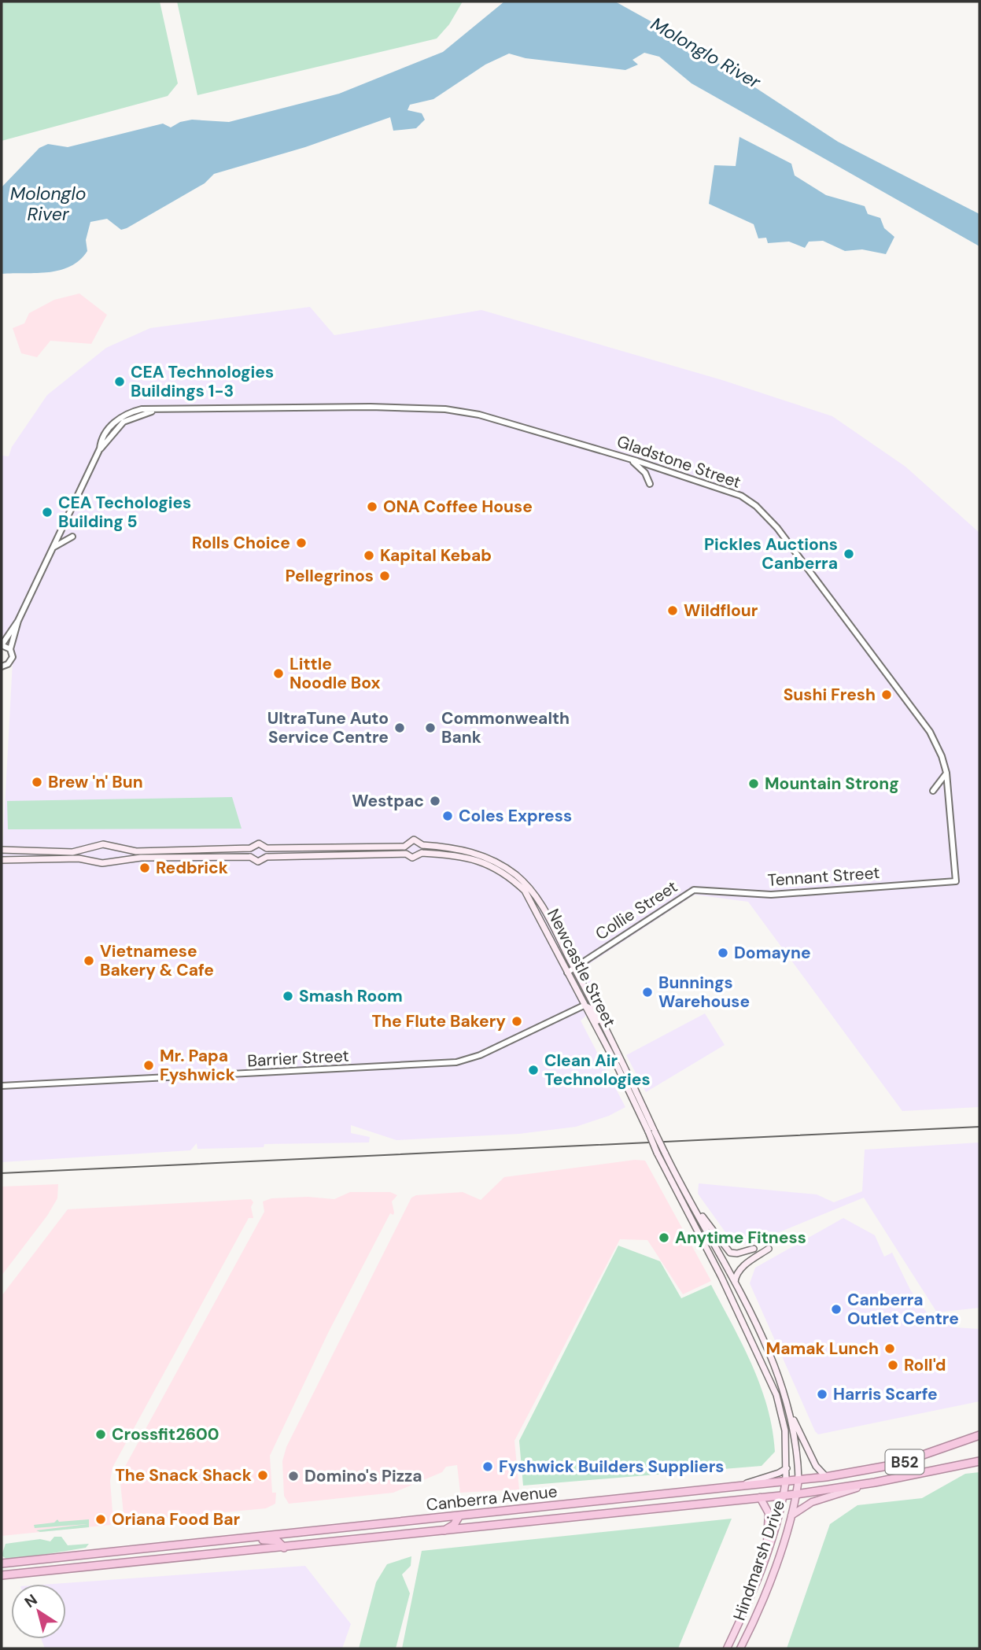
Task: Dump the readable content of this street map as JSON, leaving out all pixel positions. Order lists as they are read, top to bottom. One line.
{"streets":{"highway":["B52","Canberra Avenue"],"main road":["Newcastle Street","Hindmarsh Drive"],"street":["Gladstone Street","Tennant Street","Collie Street","Barrier Street"]},"crossings":[["Gladstone Street","Tennant Street"],["Tennant Street","Collie Street"],["Collie Street","Newcastle Street"],["Newcastle Street","Barrier Street"],["Newcastle Street","Canberra Avenue"],["Newcastle Street","Hindmarsh Drive"],["B52","Canberra Avenue"],["B52","Hindmarsh Drive"],["Canberra Avenue","Hindmarsh Drive"]],"water":["Molonglo River"],"places":["CEA Technologies Buildings 1-3","ONA Coffee House","CEA Techologies Building 5","Rolls Choice","Pickles Auctions Canberra","Kapital Kebab","Pellegrinos","Wildflour","Little Noodle Box","Sushi Fresh","UltraTune Auto Service Centre","Commonwealth Bank","Brew 'n' Bun","Mountain Strong","Westpac","Coles Express","Redbrick","Domayne","Vietnamese Bakery & Cafe","Bunnings Warehouse","Smash Room","The Flute Bakery","Mr. Papa Fyshwick","Clean Air Technologies","Anytime Fitness","Canberra Outlet Centre","Mamak Lunch","Roll'd","Harris Scarfe","Crossfit2600","Fyshwick Builders Suppliers","The Snack Shack","Domino's Pizza","Oriana Food Bar"],"north":"top left"}
